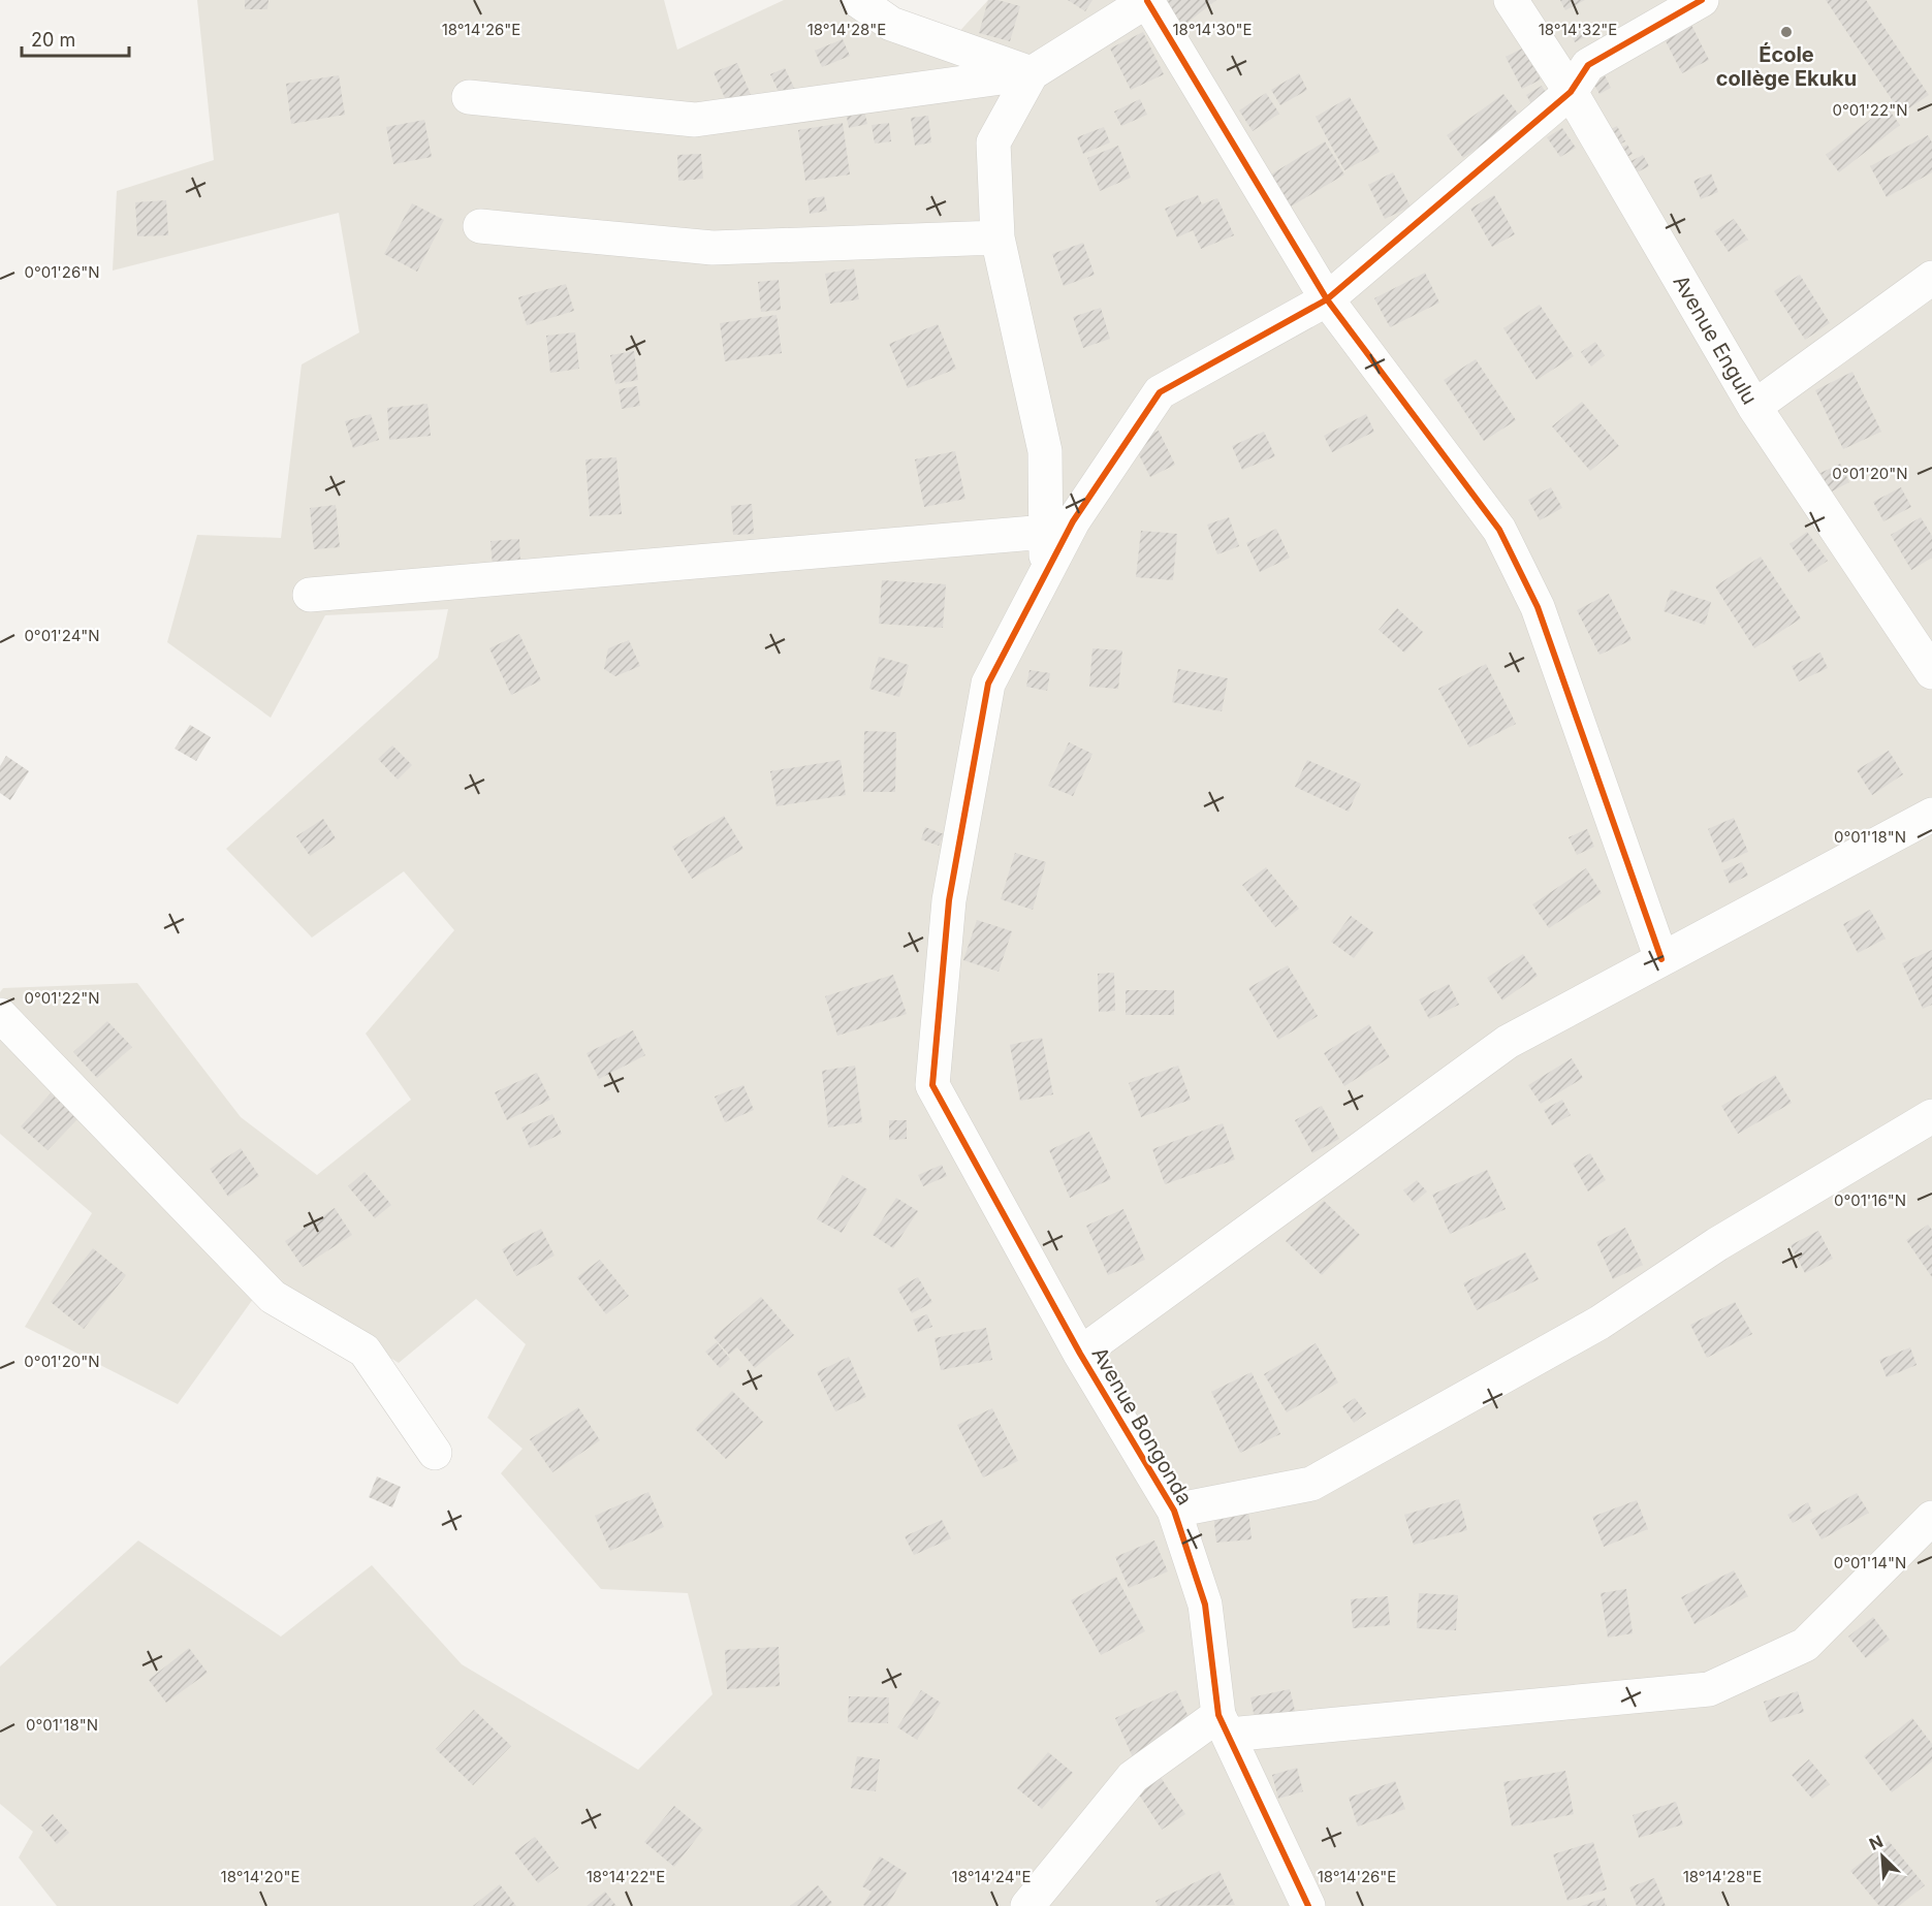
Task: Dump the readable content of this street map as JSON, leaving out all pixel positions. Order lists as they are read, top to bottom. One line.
{"streets":{"street":["Avenue Engulu","Avenue Bongonda"]},"places":["École collège Ekuku"],"scale_bar":"20 m","north":"top left","coordinates":["18°14'26\"E","18°14'28\"E","18°14'30\"E","18°14'32\"E","0°01'22\"N","0°01'26\"N","0°01'20\"N","0°01'24\"N","0°01'18\"N","0°01'16\"N","0°01'14\"N","18°14'20\"E","18°14'22\"E","18°14'24\"E"]}
